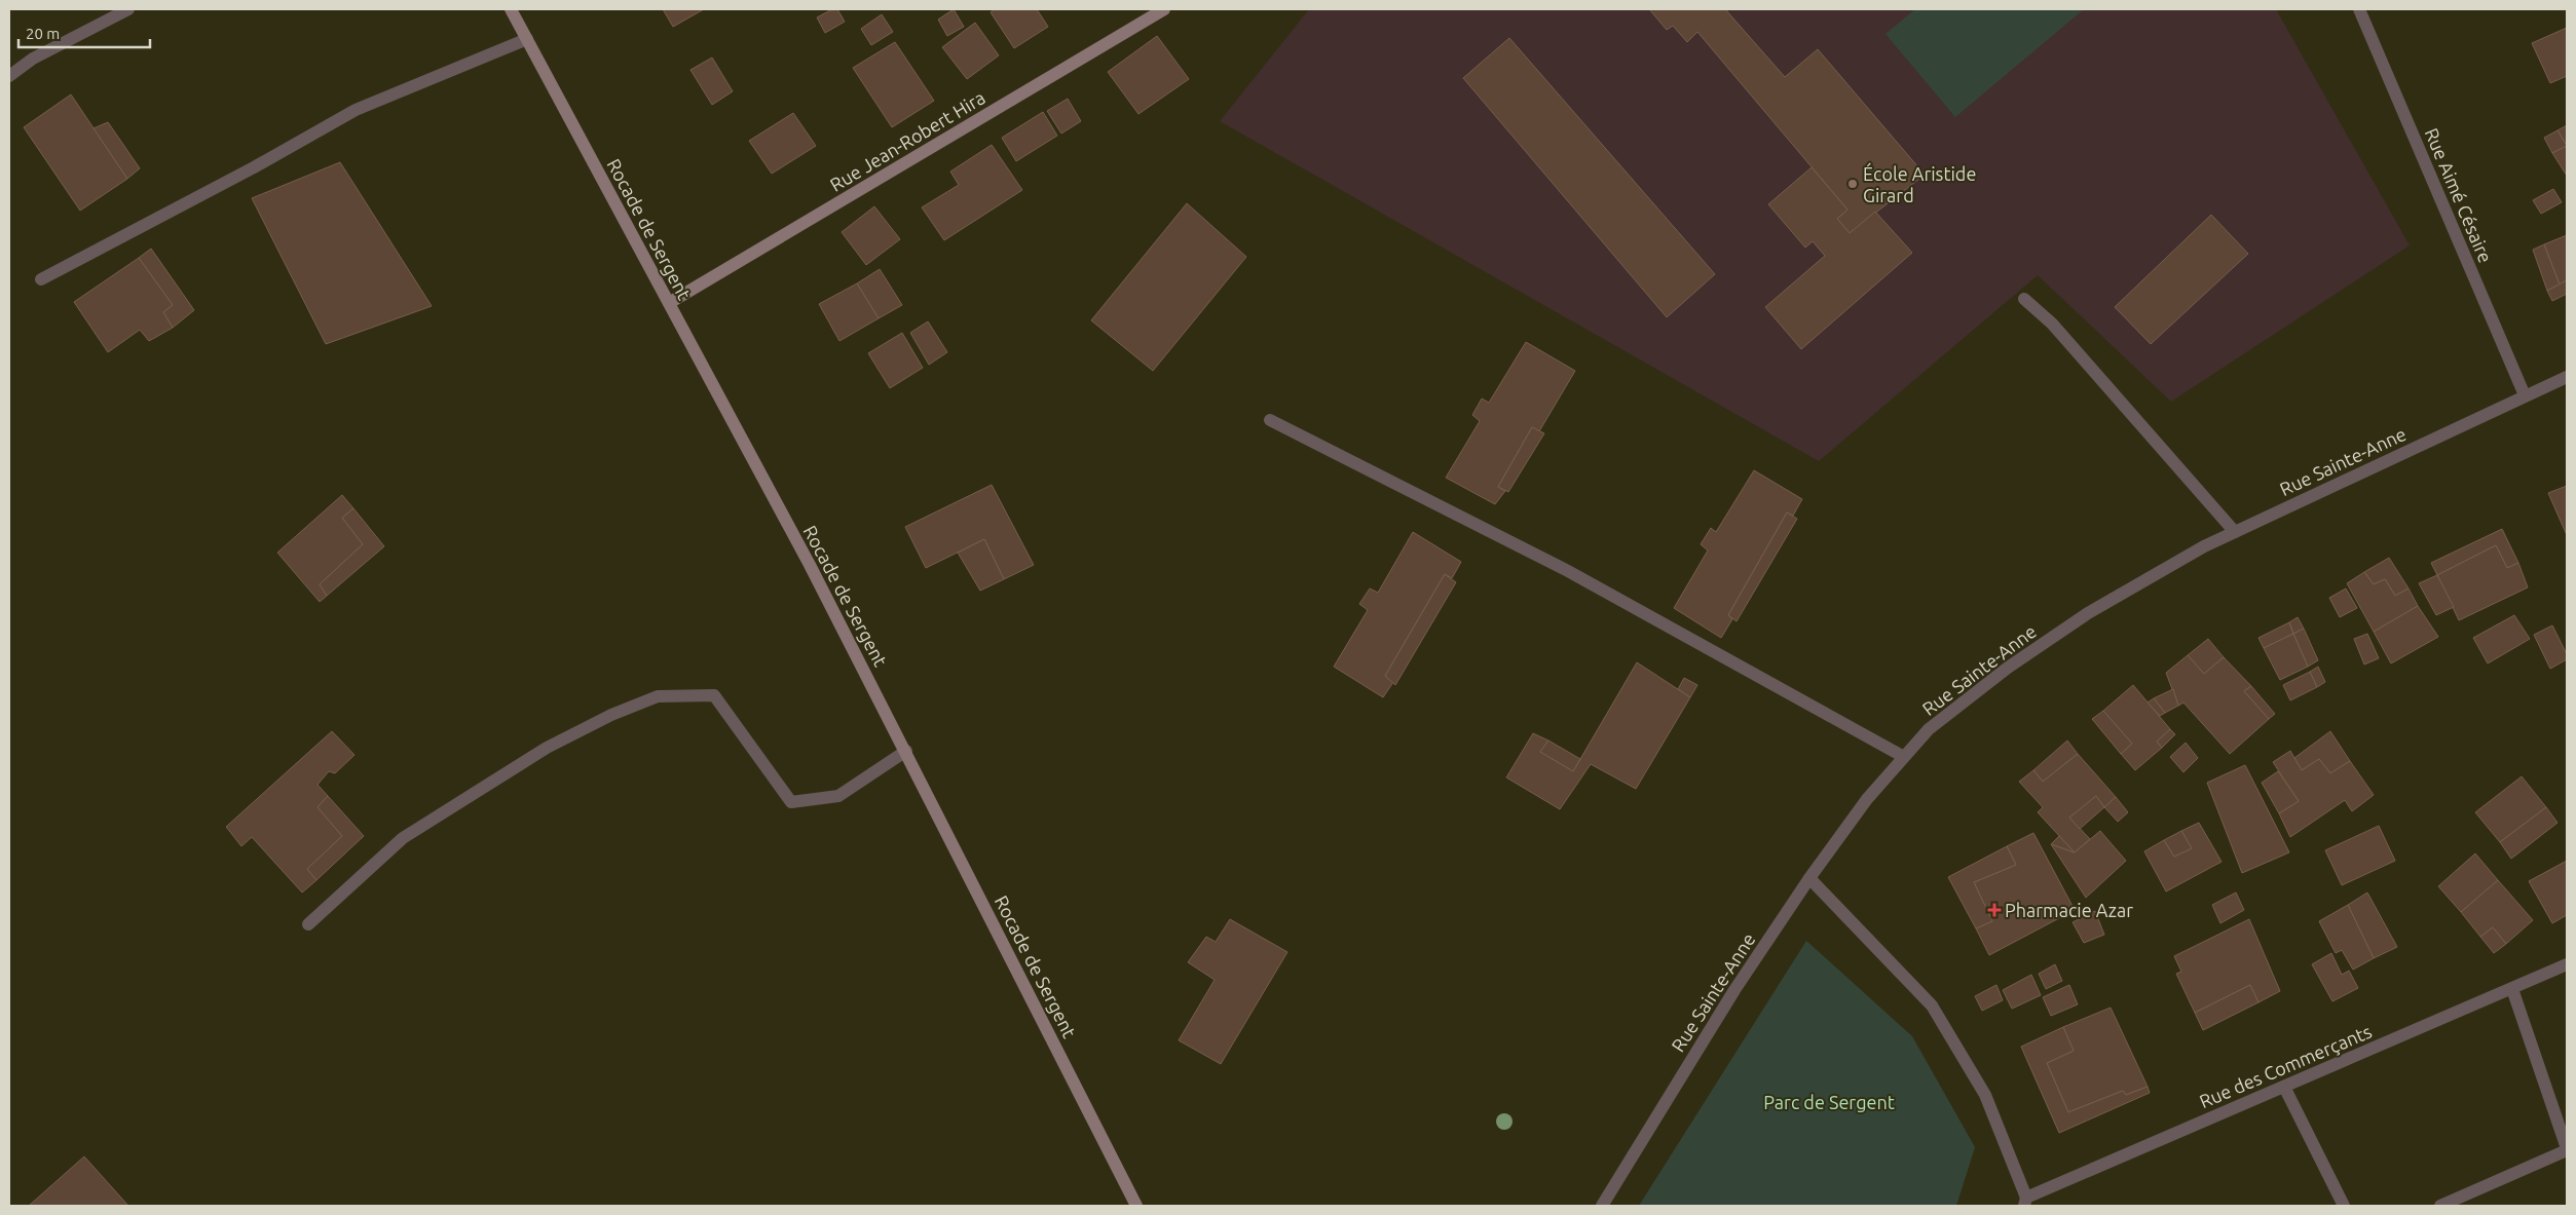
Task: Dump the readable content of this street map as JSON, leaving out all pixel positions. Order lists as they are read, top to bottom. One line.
{"streets":{"main road":["Rue Jean-Robert Hira","Rocade de Sergent"],"street":["Rue Aimé Césaire","Rue Sainte-Anne","Rue des Commerçants"]},"crossings":[["Rue Jean-Robert Hira","Rocade de Sergent"],["Rue Aimé Césaire","Rue Sainte-Anne"]],"parks":["Parc de Sergent"],"places":{"other":["École Aristide Girard"],"health":["Pharmacie Azar"]},"scale_bar":"20 m"}
